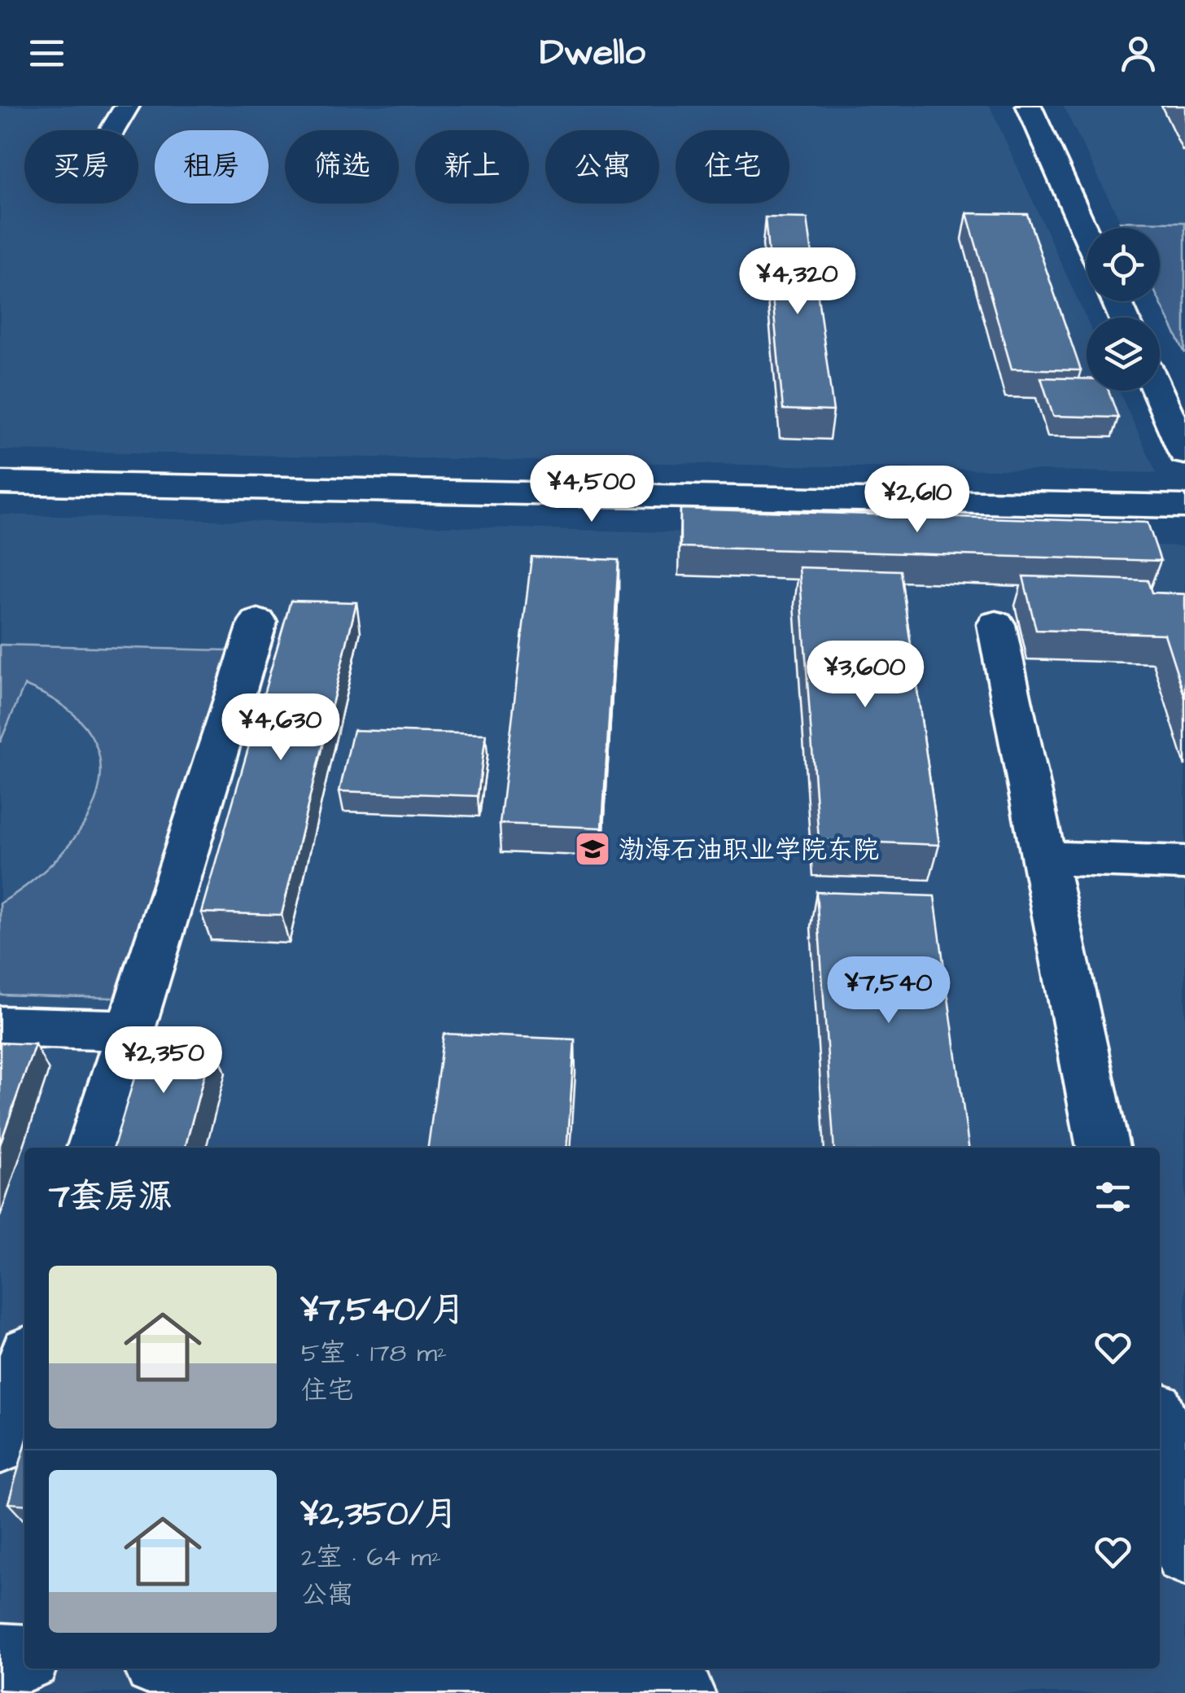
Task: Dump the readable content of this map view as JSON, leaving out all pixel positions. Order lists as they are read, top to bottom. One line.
{"places":{"school or university":["渤海石油职业学院东院"]},"page":{"header":"Dwello","chip":["买房","租房","筛选","新上","公寓","住宅"],"price":["¥4,320","¥4,500","¥2,610","¥3,600","¥4,630","¥7,540","¥2,350"],"heading":"7套房源","list":[{"name":"¥7,540/月","note":"5室 · 178 m² · 住宅"},{"name":"¥2,350/月","note":"2室 · 64 m² · 公寓"}]}}
